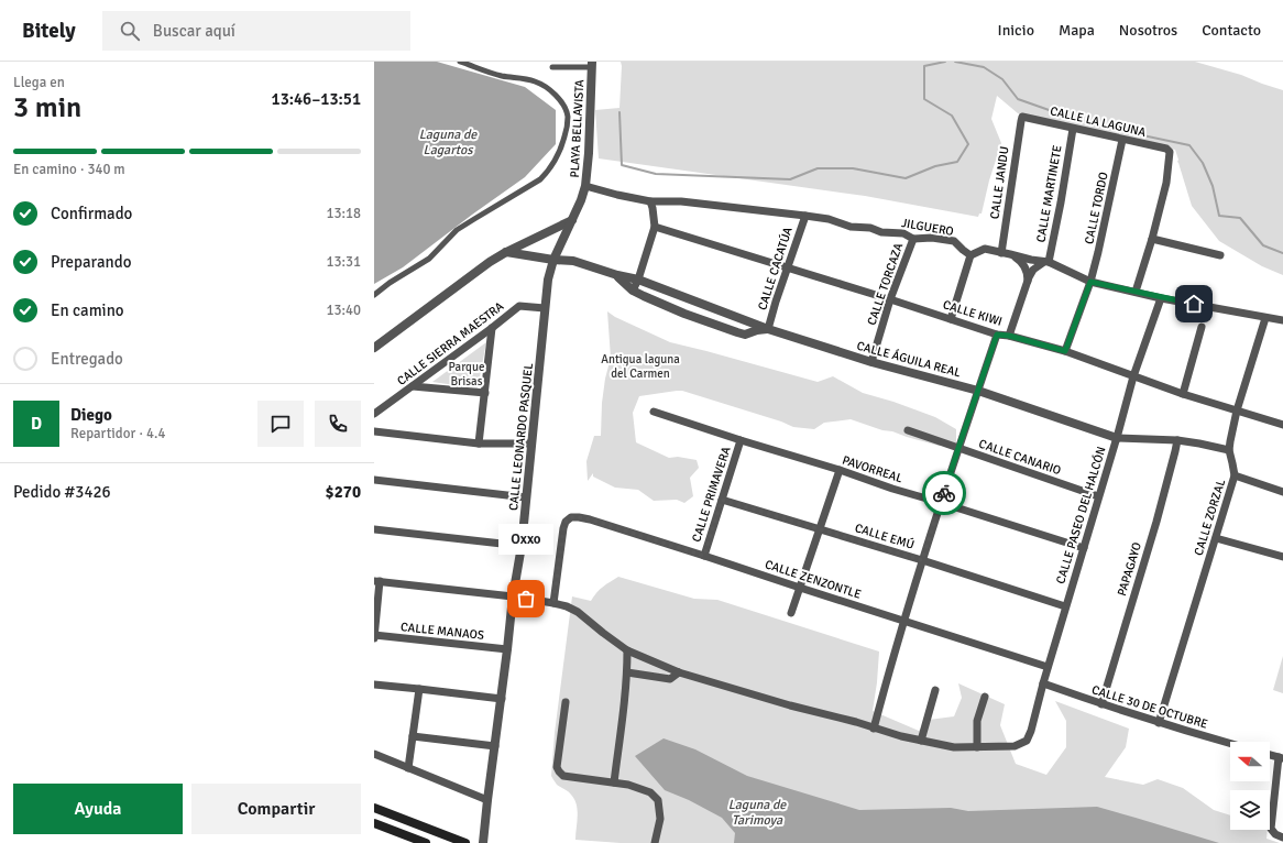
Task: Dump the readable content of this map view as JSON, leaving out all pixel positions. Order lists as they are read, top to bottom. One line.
{"streets":{"street":["CALLE LA LAGUNA","PLAYA BELLAVISTA","CALLE JANDU","CALLE MARTINETE","CALLE TORDO","JILGUERO","CALLE CACATÚA","CALLE TORCAZA","CALLE KIWI","CALLE SIERRA MAESTRA","CALLE ÁGUILA REAL","CALLE LEONARDO PASQUEL","CALLE CANARIO","PAVORREAL","CALLE PRIMAVERA","CALLE PASEO DEL HALCÓN","CALLE ZORZAL","CALLE EMÚ","PAPAGAYO","CALLE ZENZONTLE","CALLE MANAOS","CALLE 30 DE OCTUBRE"]},"crossings":[["CALLE LA LAGUNA","CALLE JANDU"],["CALLE LA LAGUNA","CALLE MARTINETE"],["CALLE LA LAGUNA","CALLE TORDO"],["PLAYA BELLAVISTA","JILGUERO"],["PLAYA BELLAVISTA","CALLE LEONARDO PASQUEL"],["CALLE TORDO","CALLE KIWI"],["JILGUERO","CALLE CACATÚA"],["JILGUERO","CALLE TORCAZA"],["CALLE CACATÚA","CALLE KIWI"],["CALLE CACATÚA","CALLE ÁGUILA REAL"],["CALLE TORCAZA","CALLE KIWI"],["CALLE TORCAZA","CALLE ÁGUILA REAL"],["CALLE KIWI","CALLE PASEO DEL HALCÓN"],["CALLE KIWI","CALLE ZORZAL"],["CALLE SIERRA MAESTRA","CALLE LEONARDO PASQUEL"],["CALLE ÁGUILA REAL","CALLE LEONARDO PASQUEL"],["CALLE ÁGUILA REAL","CALLE PASEO DEL HALCÓN"],["CALLE LEONARDO PASQUEL","CALLE MANAOS"],["CALLE CANARIO","CALLE PASEO DEL HALCÓN"],["PAVORREAL","CALLE PRIMAVERA"],["PAVORREAL","CALLE PASEO DEL HALCÓN"],["CALLE PRIMAVERA","CALLE EMÚ"],["CALLE PRIMAVERA","CALLE ZENZONTLE"],["CALLE PASEO DEL HALCÓN","CALLE EMÚ"],["CALLE PASEO DEL HALCÓN","CALLE ZENZONTLE"],["CALLE PASEO DEL HALCÓN","CALLE 30 DE OCTUBRE"],["CALLE ZORZAL","CALLE 30 DE OCTUBRE"],["PAPAGAYO","CALLE 30 DE OCTUBRE"]],"water":["Laguna de Lagartos","Laguna de Tarimoya"],"parks":["Antigua laguna del Carmen","Parque Brisas"],"places":["Oxxo"],"north":"left","page":{"header":"Bitely","search":"Buscar aquí","nav":["Inicio","Mapa","Nosotros","Contacto"],"heading":["3 min","Llega en","13:46–13:51"],"panel":["Diego","Repartidor · 4.4","Pedido #3426","$270"],"bar":"En camino · 340 m","list":[["Confirmado","13:18"],["Preparando","13:31"],["En camino","13:40"],"Entregado"],"round":"D","bubble":"Oxxo","buttons":["Ayuda","Compartir"]}}
